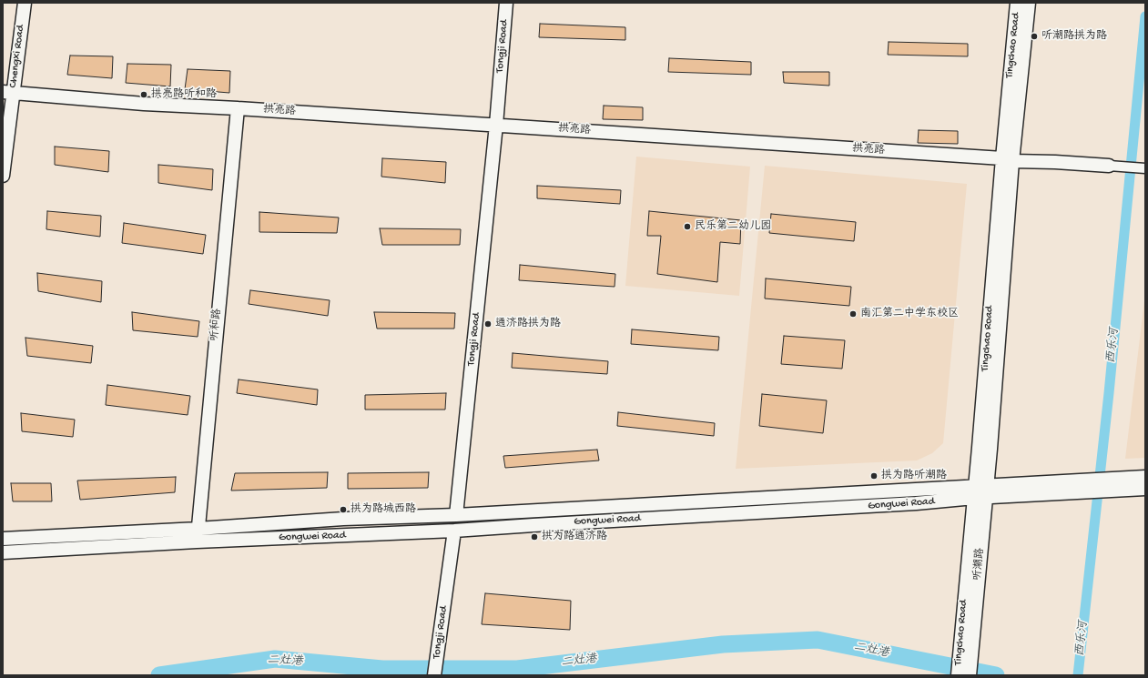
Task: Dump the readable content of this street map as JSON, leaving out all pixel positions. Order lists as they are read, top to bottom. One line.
{"streets":{"main road":["Tingchao Road","Tongji Road","Chengxi Road","拱亮路","听和路","Gongwei Road","听潮路"]},"crossings":[["Tingchao Road","拱亮路"],["Tingchao Road","Gongwei Road"],["Tingchao Road","听潮路"],["Tongji Road","拱亮路"],["Tongji Road","Gongwei Road"],["Chengxi Road","拱亮路"],["拱亮路","听和路"],["听和路","Gongwei Road"],["Gongwei Road","听潮路"]],"water":["西乐河","二灶港"],"places":["听潮路拱为路","拱亮路听和路","民乐第二幼儿园","南汇第二中学东校区","通济路拱为路","拱为路听潮路","拱为路城西路","拱为路通济路"]}
